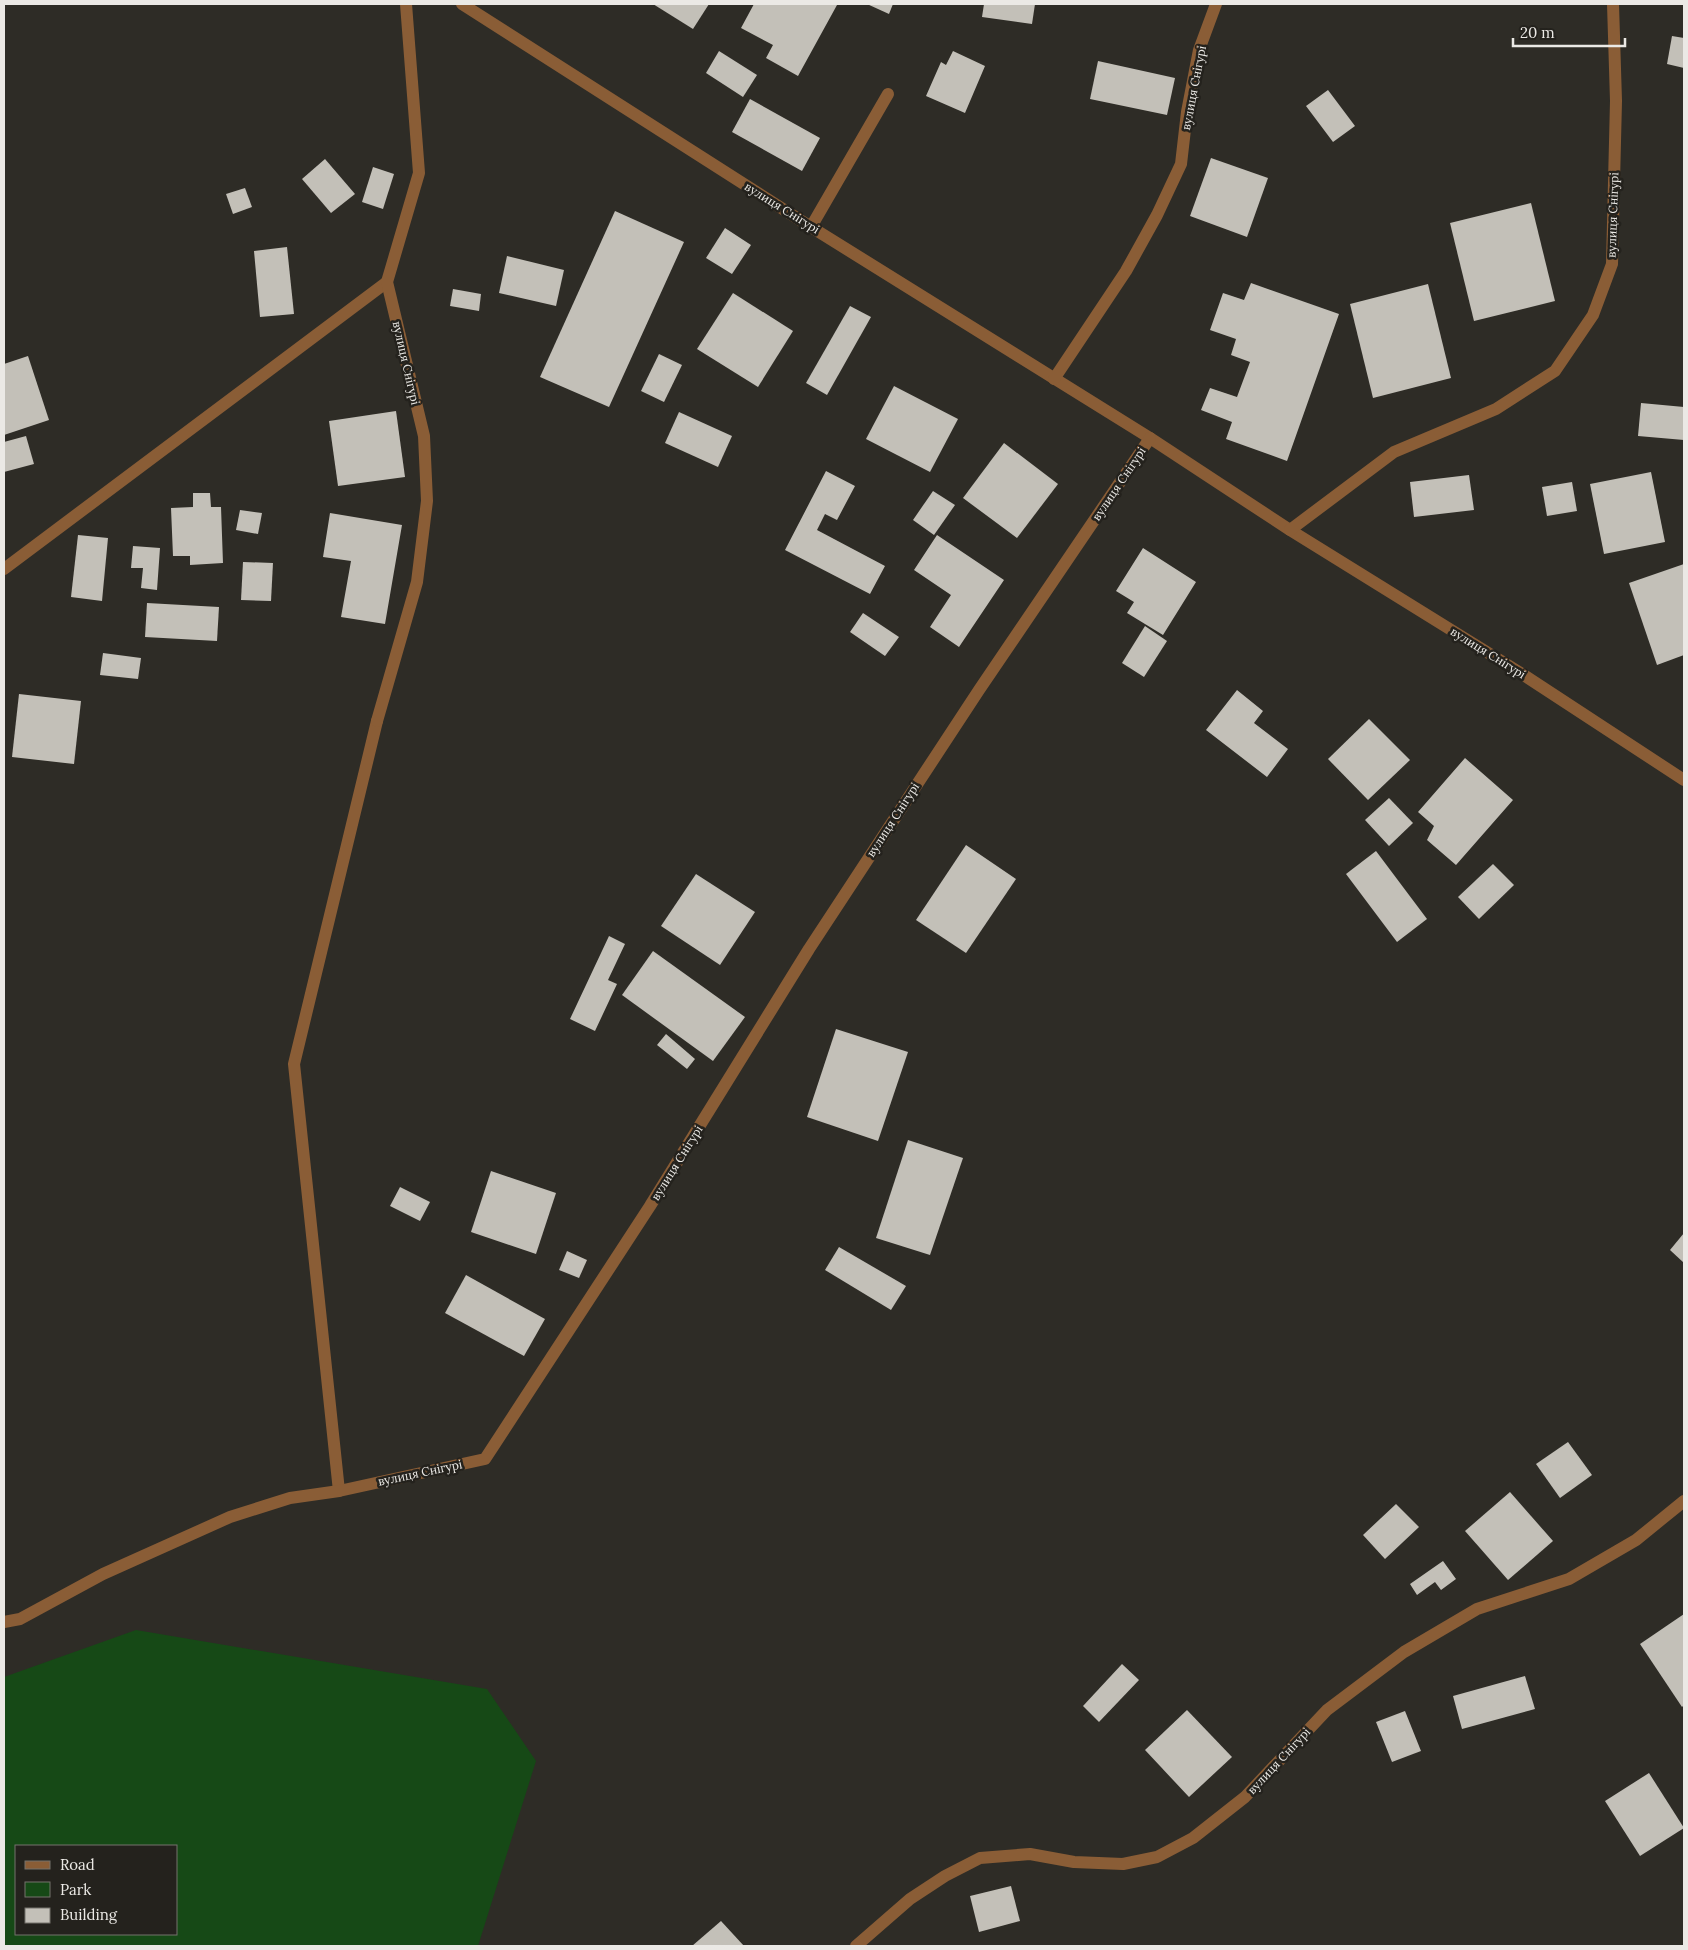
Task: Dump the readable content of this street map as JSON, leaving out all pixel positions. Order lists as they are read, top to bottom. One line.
{"streets":{"street":["вулиця Снігурі"]},"legend":["Road","Park","Building"],"scale_bar":"20 m"}
